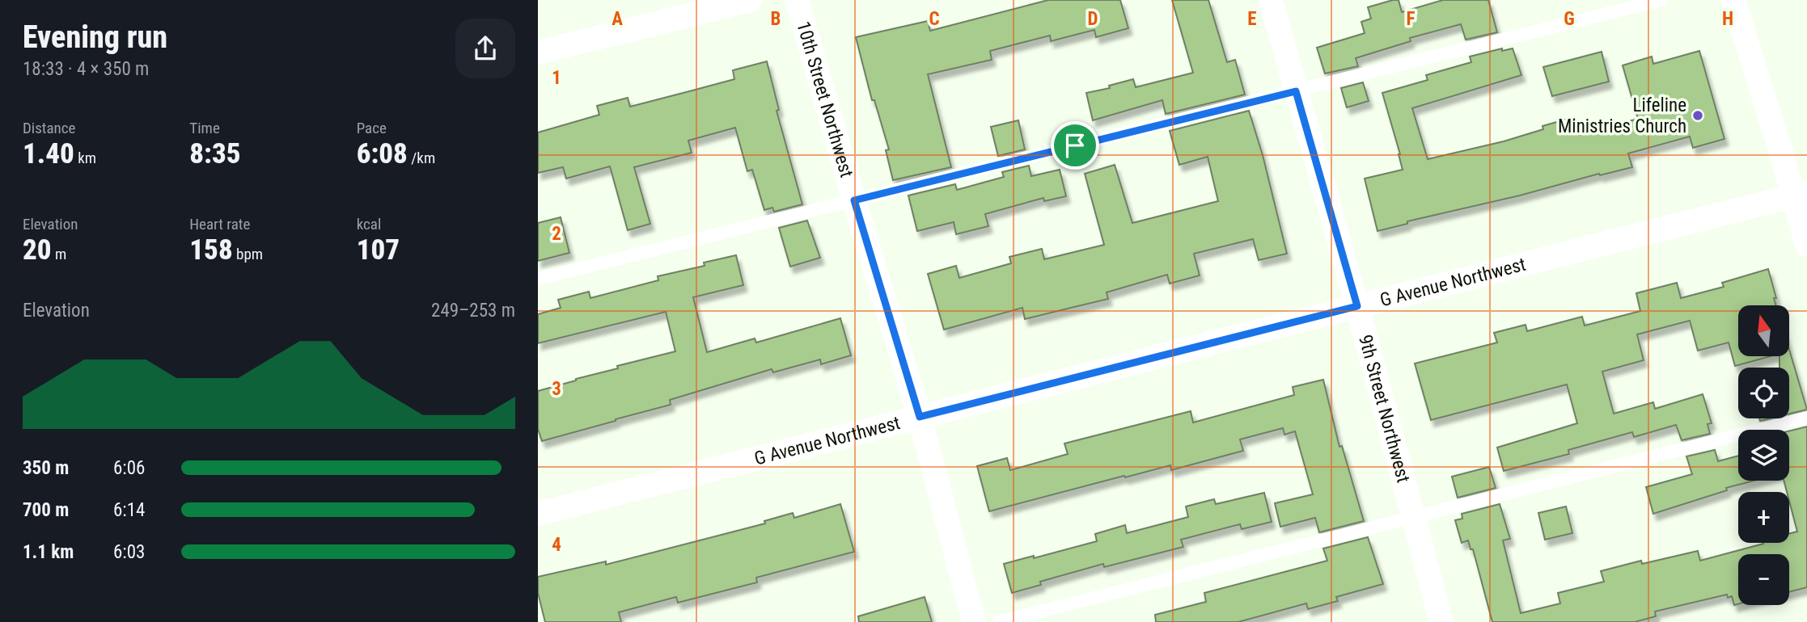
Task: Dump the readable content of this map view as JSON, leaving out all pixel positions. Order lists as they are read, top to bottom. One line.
{"streets":{"street":["10th Street Northwest","G Avenue Northwest","9th Street Northwest"]},"crossings":[["10th Street Northwest","G Avenue Northwest"],["G Avenue Northwest","9th Street Northwest"]],"places":["Lifeline Ministries Church"],"north":"top","page":{"heading":["Evening run","18:33 · 4 × 350 m"],"stats":[["Distance","1.40 km"],["Time","8:35"],["Pace","6:08 /km"],["Elevation","20 m"],["Heart rate","158 bpm"],["kcal","107"]],"chart":["Elevation","249–253 m"],"map_buttons":["+","−"],"list":[{"name":"350 m","note":"6:06"},{"name":"700 m","note":"6:14"},{"name":"1.1 km","note":"6:03"}]},"grid":{"columns":["A","B","C","D","E","F","G","H"],"rows":["1","2","3","4"]}}
